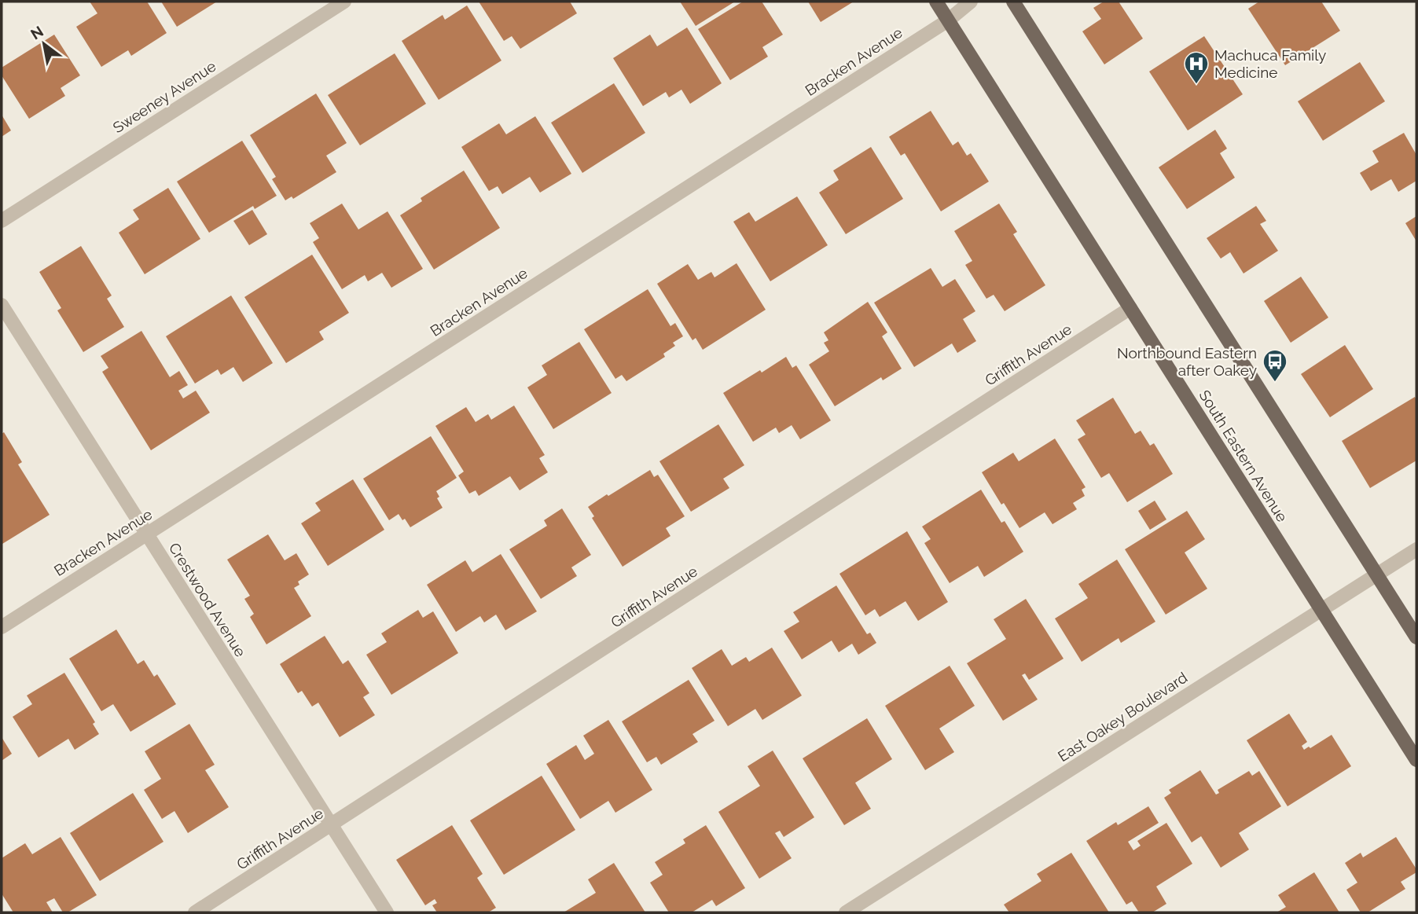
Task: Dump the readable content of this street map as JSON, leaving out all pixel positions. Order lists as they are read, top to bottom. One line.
{"streets":{"main road":["South Eastern Avenue"],"street":["Bracken Avenue","Sweeney Avenue","Griffith Avenue","Crestwood Avenue","East Oakey Boulevard"]},"crossings":[["Bracken Avenue","South Eastern Avenue"],["Bracken Avenue","Crestwood Avenue"],["Griffith Avenue","South Eastern Avenue"],["Griffith Avenue","Crestwood Avenue"],["South Eastern Avenue","East Oakey Boulevard"]],"places":{"hospital":["Machuca Family Medicine"],"bus stop":["Northbound Eastern after Oakey"]},"north":"top left"}
